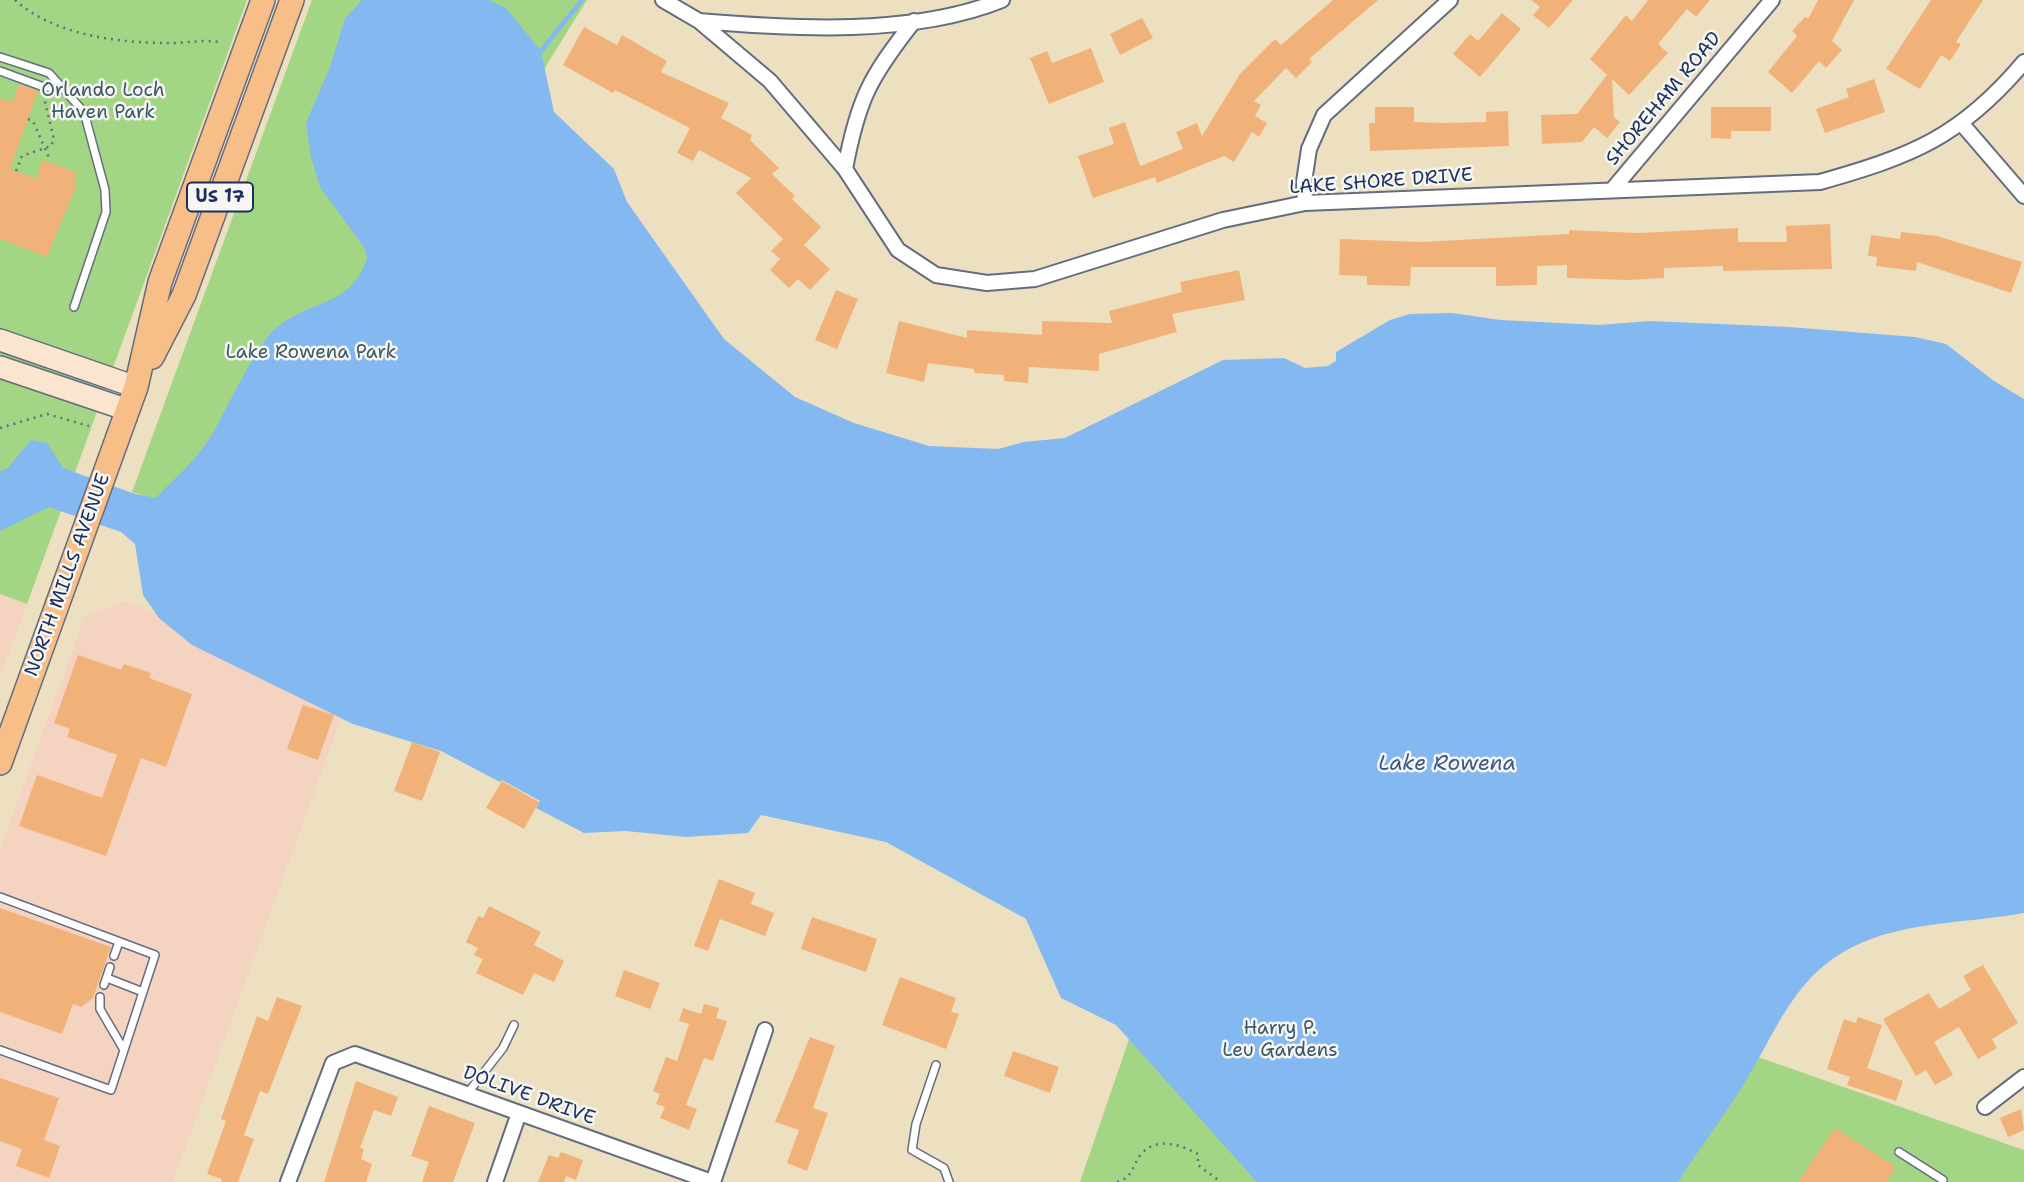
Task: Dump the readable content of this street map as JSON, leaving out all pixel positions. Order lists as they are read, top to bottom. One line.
{"streets":{"main road":["US 17","NORTH MILLS AVENUE"],"street":["SHOREHAM ROAD","LAKE SHORE DRIVE","DOLIVE DRIVE"]},"crossings":[["SHOREHAM ROAD","LAKE SHORE DRIVE"]],"water":["Lake Rowena"],"parks":["Orlando Loch Haven Park","Lake Rowena Park","Harry P. Leu Gardens"]}
